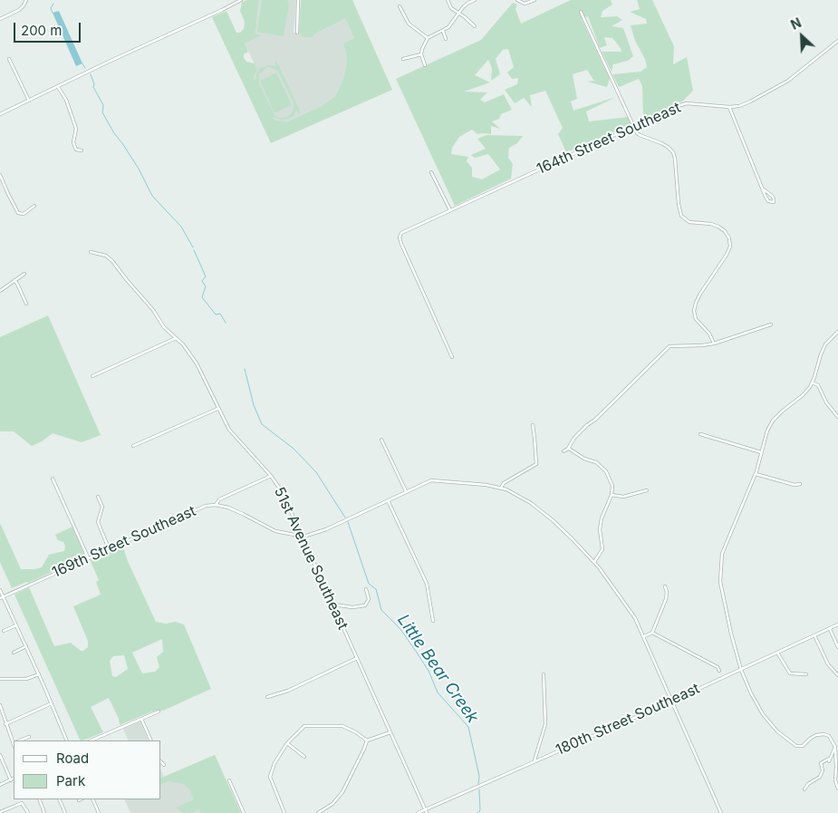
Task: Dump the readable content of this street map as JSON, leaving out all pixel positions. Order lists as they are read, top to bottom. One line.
{"streets":{"street":["164th Street Southeast","169th Street Southeast","51st Avenue Southeast","180th Street Southeast"]},"crossings":[["169th Street Southeast","51st Avenue Southeast"],["51st Avenue Southeast","180th Street Southeast"]],"water":["Little Bear Creek"],"legend":["Road","Park"],"scale_bar":"200 m","north":"top left"}
